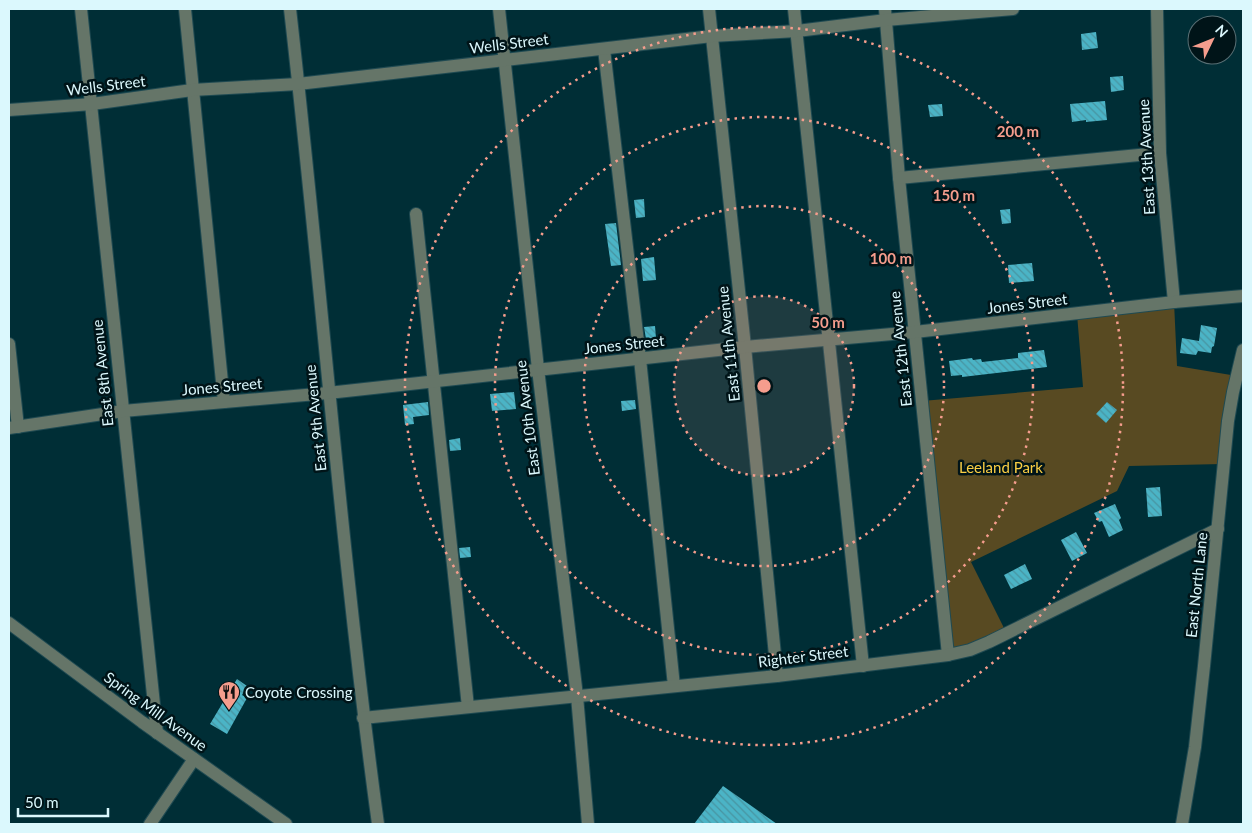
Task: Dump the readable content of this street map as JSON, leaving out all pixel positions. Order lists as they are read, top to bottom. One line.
{"streets":{"street":["Wells Street","East 13th Avenue","Jones Street","East 11th Avenue","East 12th Avenue","East 8th Avenue","East 9th Avenue","East 10th Avenue","East North Lane","Righter Street","Spring Mill Avenue"]},"crossings":[["Wells Street","East 11th Avenue"],["Wells Street","East 12th Avenue"],["Wells Street","East 8th Avenue"],["Wells Street","East 9th Avenue"],["Wells Street","East 10th Avenue"],["East 13th Avenue","Jones Street"],["Jones Street","East 11th Avenue"],["Jones Street","East 12th Avenue"],["Jones Street","East 8th Avenue"],["Jones Street","East 9th Avenue"],["Jones Street","East 10th Avenue"],["East 11th Avenue","Righter Street"],["East 12th Avenue","Righter Street"],["East 8th Avenue","Spring Mill Avenue"],["East 9th Avenue","Righter Street"],["East 10th Avenue","Righter Street"],["East North Lane","Righter Street"]],"parks":["Leeland Park"],"places":{"restaurant":["Coyote Crossing"]},"scale_bar":"50 m","north":"top right","rings":["200 m","150 m","100 m","50 m"]}
